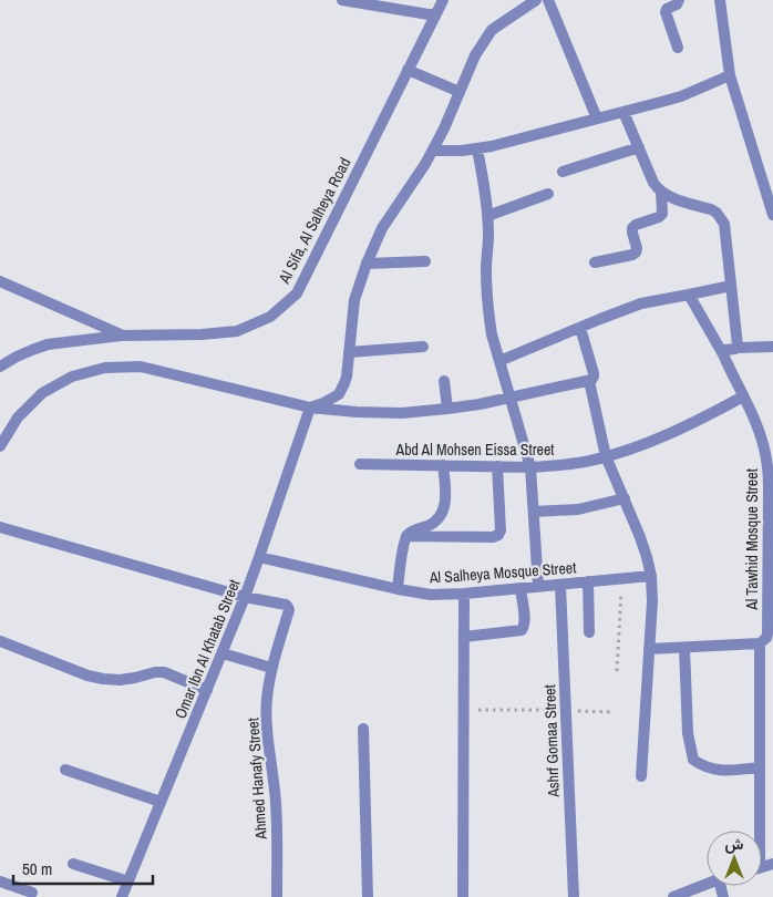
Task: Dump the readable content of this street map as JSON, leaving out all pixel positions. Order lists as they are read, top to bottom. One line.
{"streets":{"street":["Al Sifa, Al Salheya Road","Abd Al Mohsen Eissa Street","Al Tawhid Mosque Street","Al Salheya Mosque Street","Omar Ibn Al Khatab Street","Ashrf Gomaa Street","Ahmed Hanafy Street"]},"crossings":[["Abd Al Mohsen Eissa Street","Al Tawhid Mosque Street"],["Al Salheya Mosque Street","Omar Ibn Al Khatab Street"],["Al Salheya Mosque Street","Ashrf Gomaa Street"],["Omar Ibn Al Khatab Street","Ahmed Hanafy Street"]],"scale_bar":"50 m","north":"top"}
